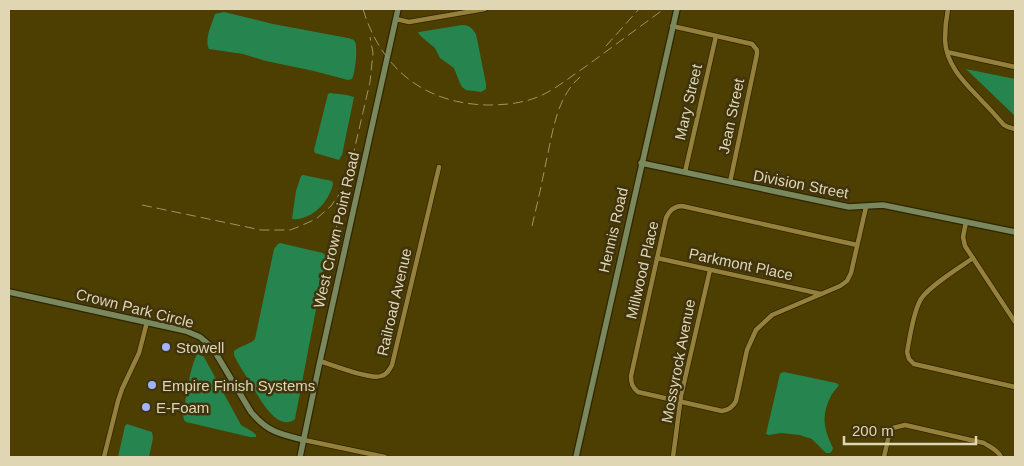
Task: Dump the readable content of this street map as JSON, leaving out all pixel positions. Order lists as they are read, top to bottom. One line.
{"streets":{"street":["Mary Street","Jean Street","Division Street","West Crown Point Road","Hennis Road","Parkmont Place","Millwood Place","Railroad Avenue","Crown Park Circle","Mossyrock Avenue"]},"crossings":[["Mary Street","Jean Street"],["Mary Street","Division Street"],["Jean Street","Division Street"],["Division Street","Hennis Road"],["West Crown Point Road","Railroad Avenue"],["West Crown Point Road","Crown Park Circle"],["Parkmont Place","Millwood Place"],["Parkmont Place","Mossyrock Avenue"],["Millwood Place","Mossyrock Avenue"]],"places":["Stowell","Empire Finish Systems","E-Foam"],"scale_bar":"200 m"}
